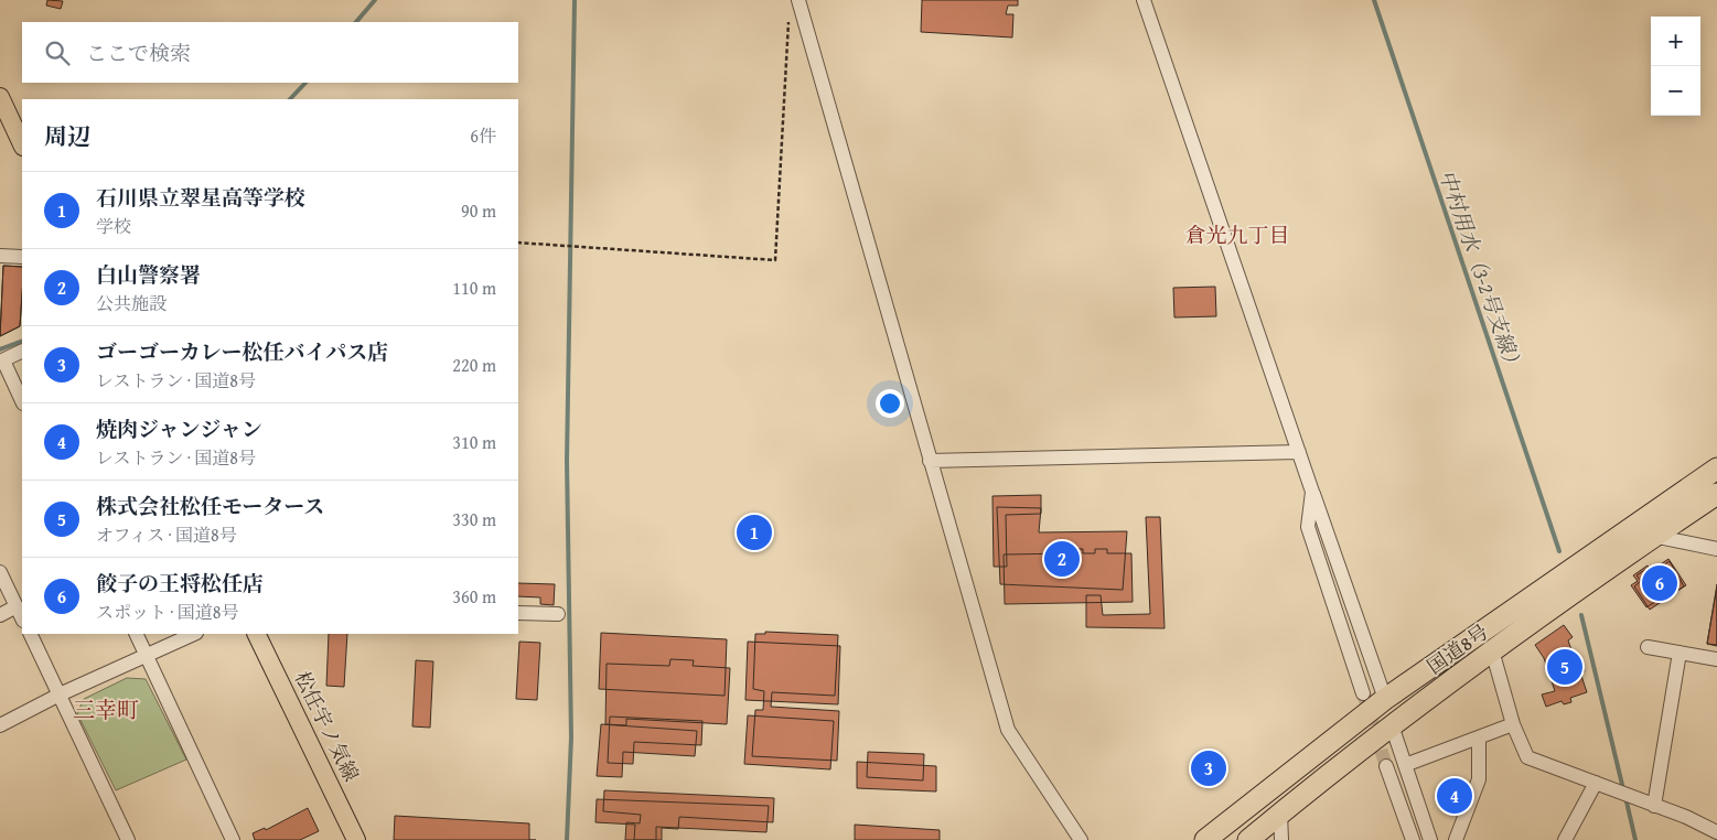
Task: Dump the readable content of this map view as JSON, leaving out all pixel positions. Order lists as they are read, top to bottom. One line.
{"streets":{"highway":["国道8号"],"main road":["松任宇ノ気線"]},"districts":["倉光九丁目","三幸町"],"water":["中村用水（3-2号支線）"],"page":{"map_buttons":["+","−"],"search":"ここで検索","heading":["周辺","6件"],"list":[{"mark":"1","name":"石川県立翠星高等学校","note":"学校","value":"90 m"},{"mark":"2","name":"白山警察署","note":"公共施設","value":"110 m"},{"mark":"3","name":"ゴーゴーカレー松任バイパス店","note":"レストラン · 国道8号","value":"220 m"},{"mark":"4","name":"焼肉ジャンジャン","note":"レストラン · 国道8号","value":"310 m"},{"mark":"5","name":"株式会社松任モータース","note":"オフィス · 国道8号","value":"330 m"},{"mark":"6","name":"餃子の王将松任店","note":"スポット · 国道8号","value":"360 m"}],"pins":["1","2","6","5","3","4"]}}
